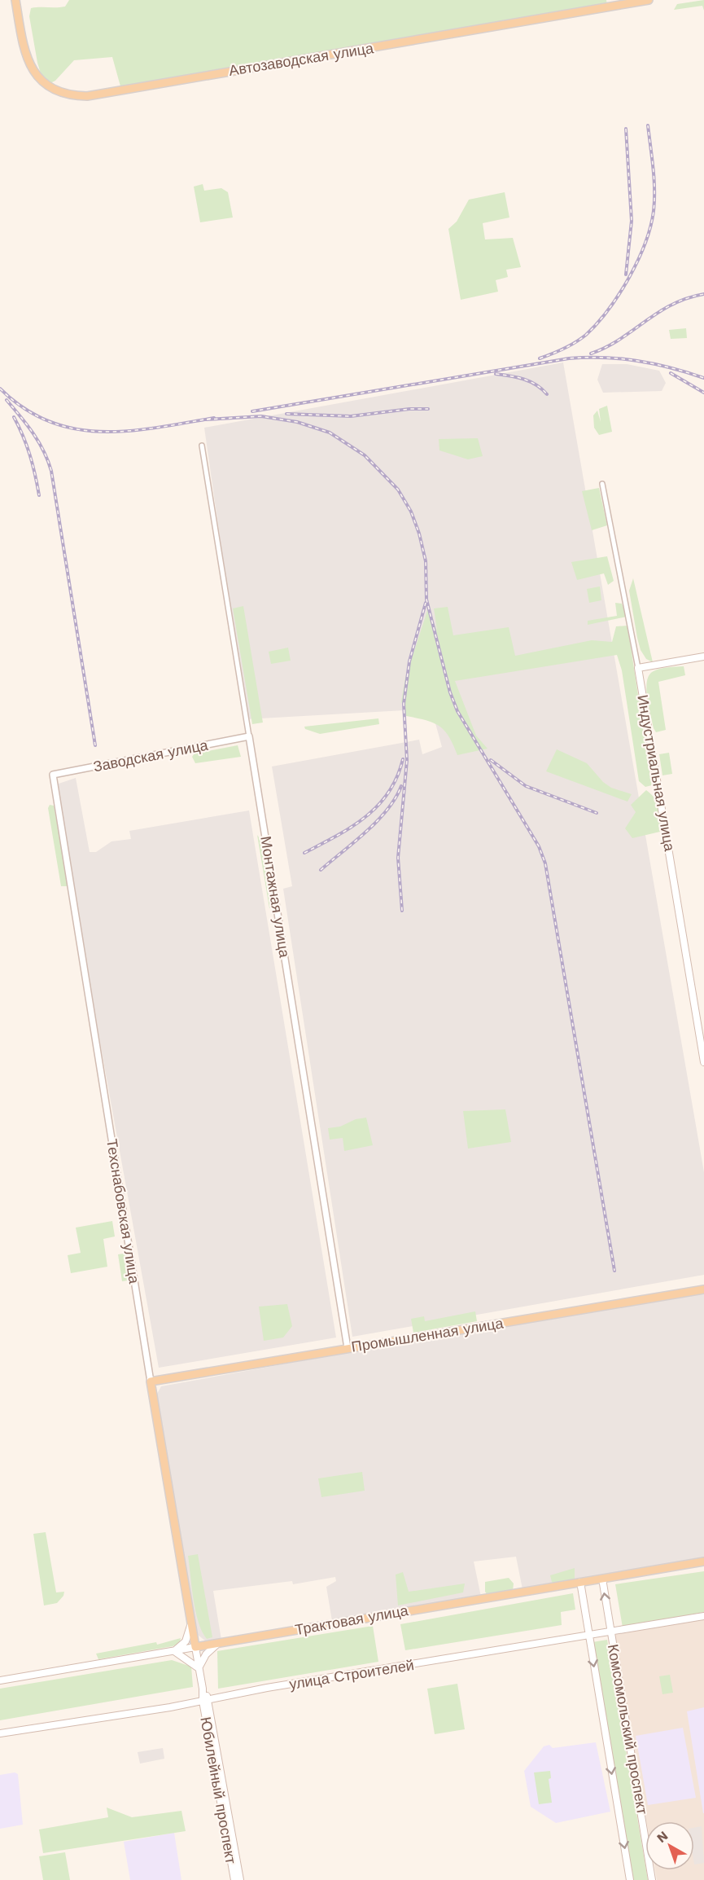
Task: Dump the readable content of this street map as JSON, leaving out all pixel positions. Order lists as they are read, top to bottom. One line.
{"streets":{"main road":["Автозаводская улица","Индустриальная улица","Техснабовская улица","Промышленная улица","Трактовая улица","улица Строителей","Комсомольский проспект","Юбилейный проспект"],"street":["Заводская улица","Монтажная улица"]},"crossings":[["Заводская улица","Монтажная улица"],["Заводская улица","Техснабовская улица"],["Монтажная улица","Промышленная улица"],["Техснабовская улица","Промышленная улица"],["Техснабовская улица","Трактовая улица"],["Трактовая улица","Комсомольский проспект"],["улица Строителей","Комсомольский проспект"],["улица Строителей","Юбилейный проспект"]],"north":"top left"}
